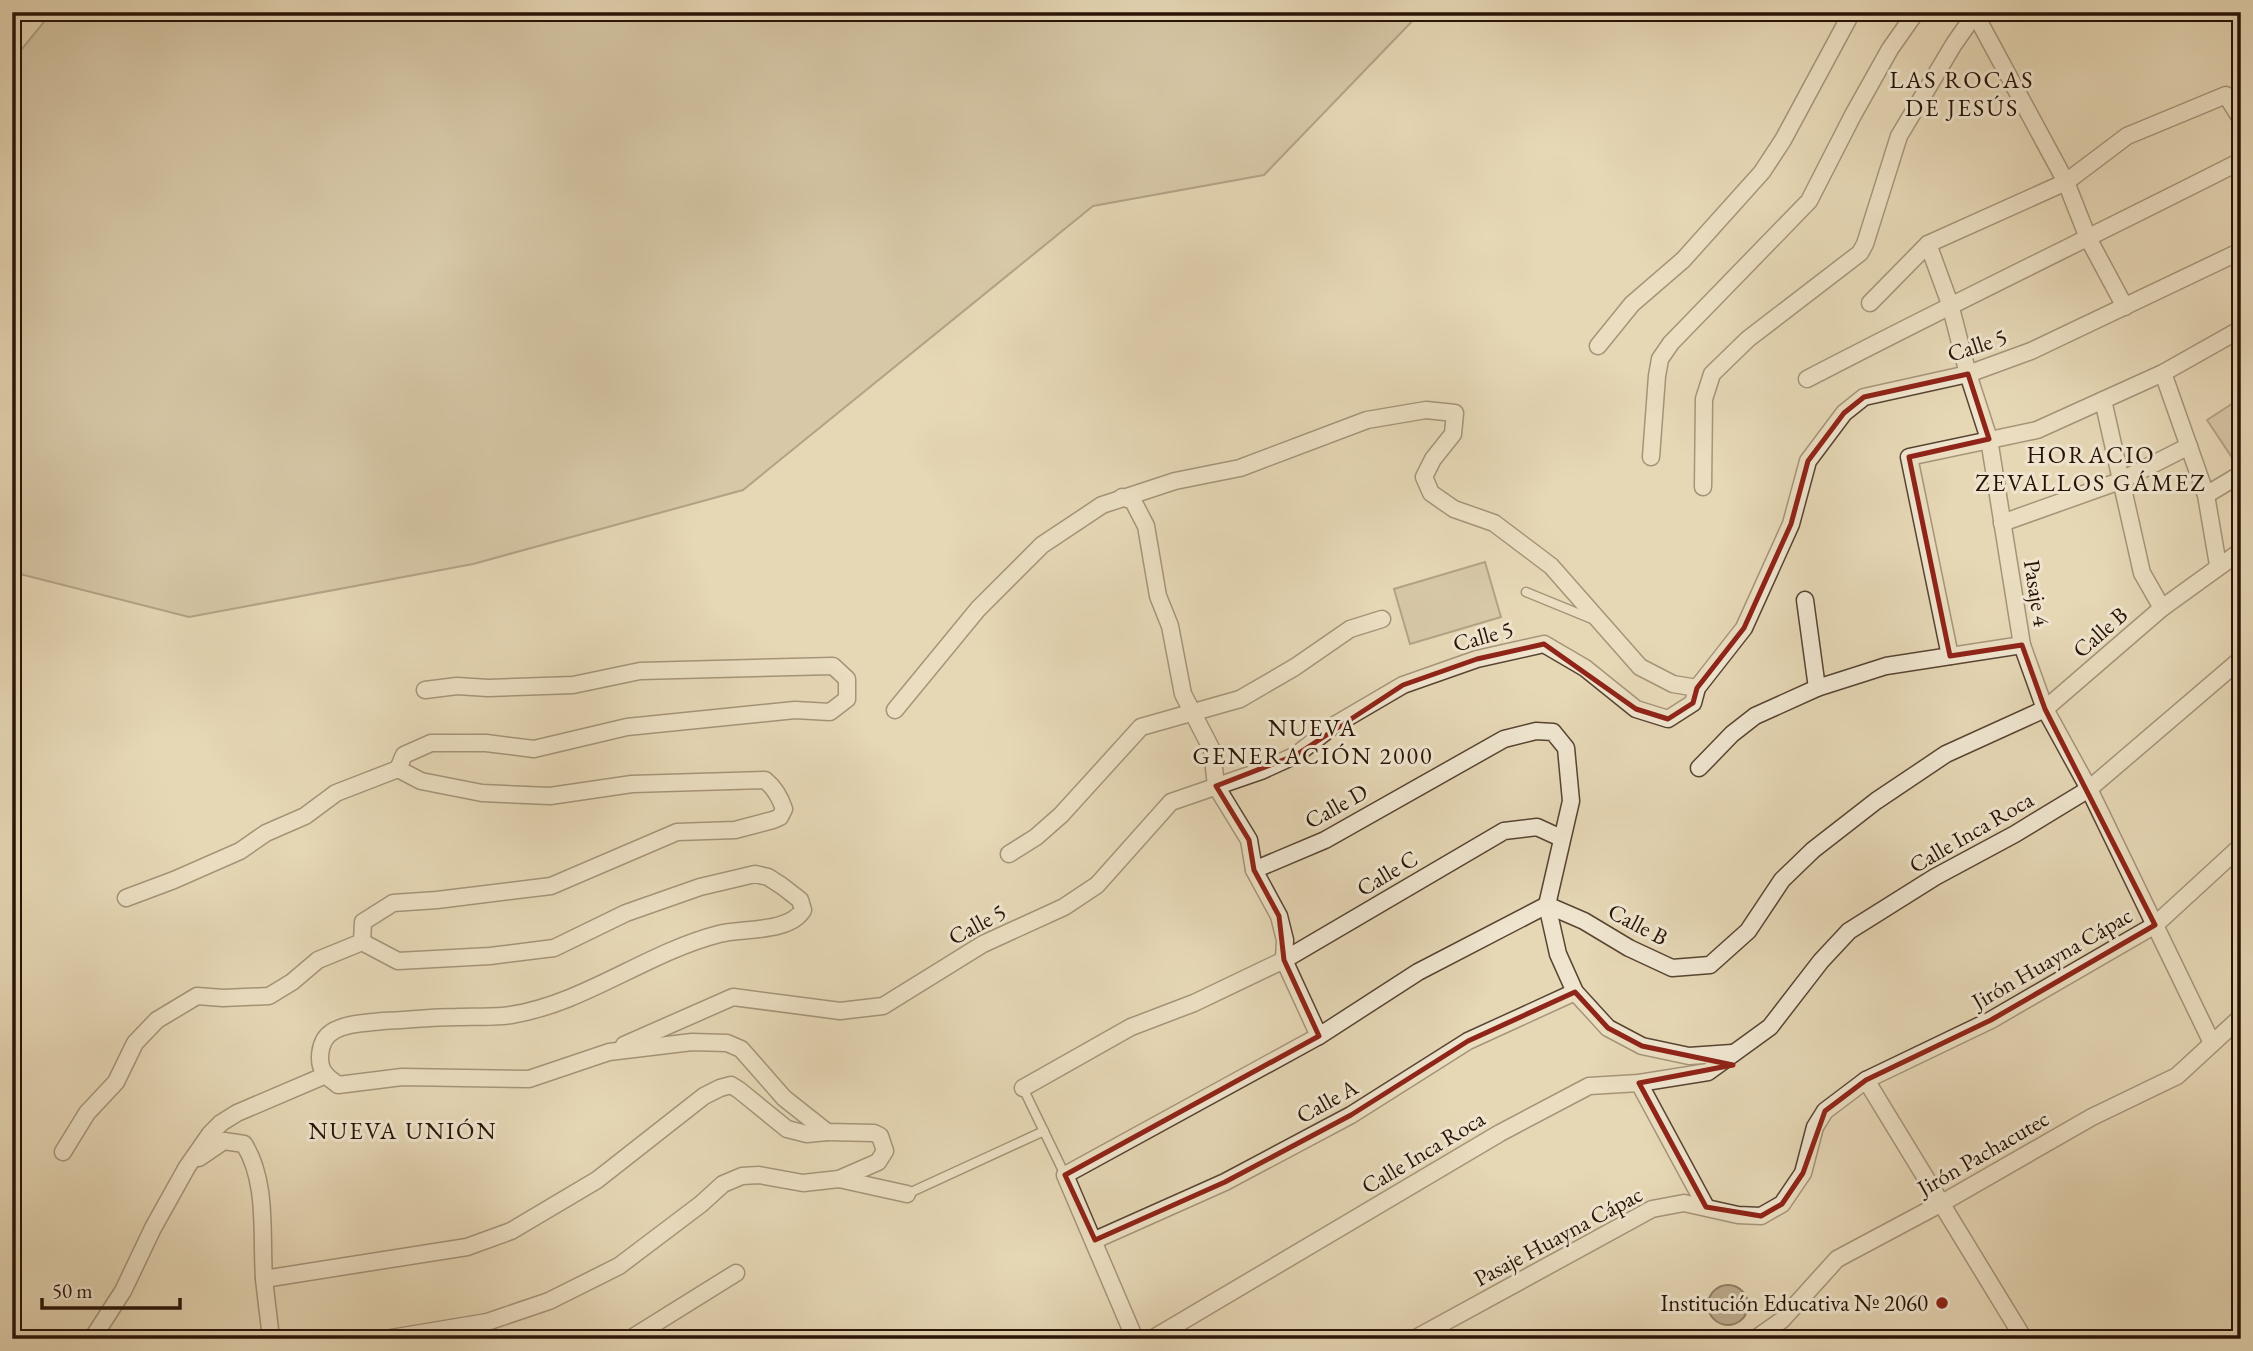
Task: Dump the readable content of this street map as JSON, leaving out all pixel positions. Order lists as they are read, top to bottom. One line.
{"streets":{"street":["Calle 5","Pasaje 4","Calle B","Calle D","Calle Inca Roca","Calle C","Jirón Huayna Cápac","Calle A","Jirón Pachacutec","Pasaje Huayna Cápac"]},"crossings":[["Calle 5","Pasaje 4"],["Pasaje 4","Calle B"],["Pasaje 4","Calle Inca Roca"],["Pasaje 4","Jirón Huayna Cápac"],["Pasaje 4","Jirón Pachacutec"],["Calle D","Calle C"],["Jirón Huayna Cápac","Pasaje Huayna Cápac"]],"districts":["LAS ROCAS DE JESÚS","HORACIO ZEVALLOS GÁMEZ","NUEVA GENERACIÓN 2000","NUEVA UNIÓN"],"places":["Institución Educativa Nº 2060"],"scale_bar":"50 m"}
